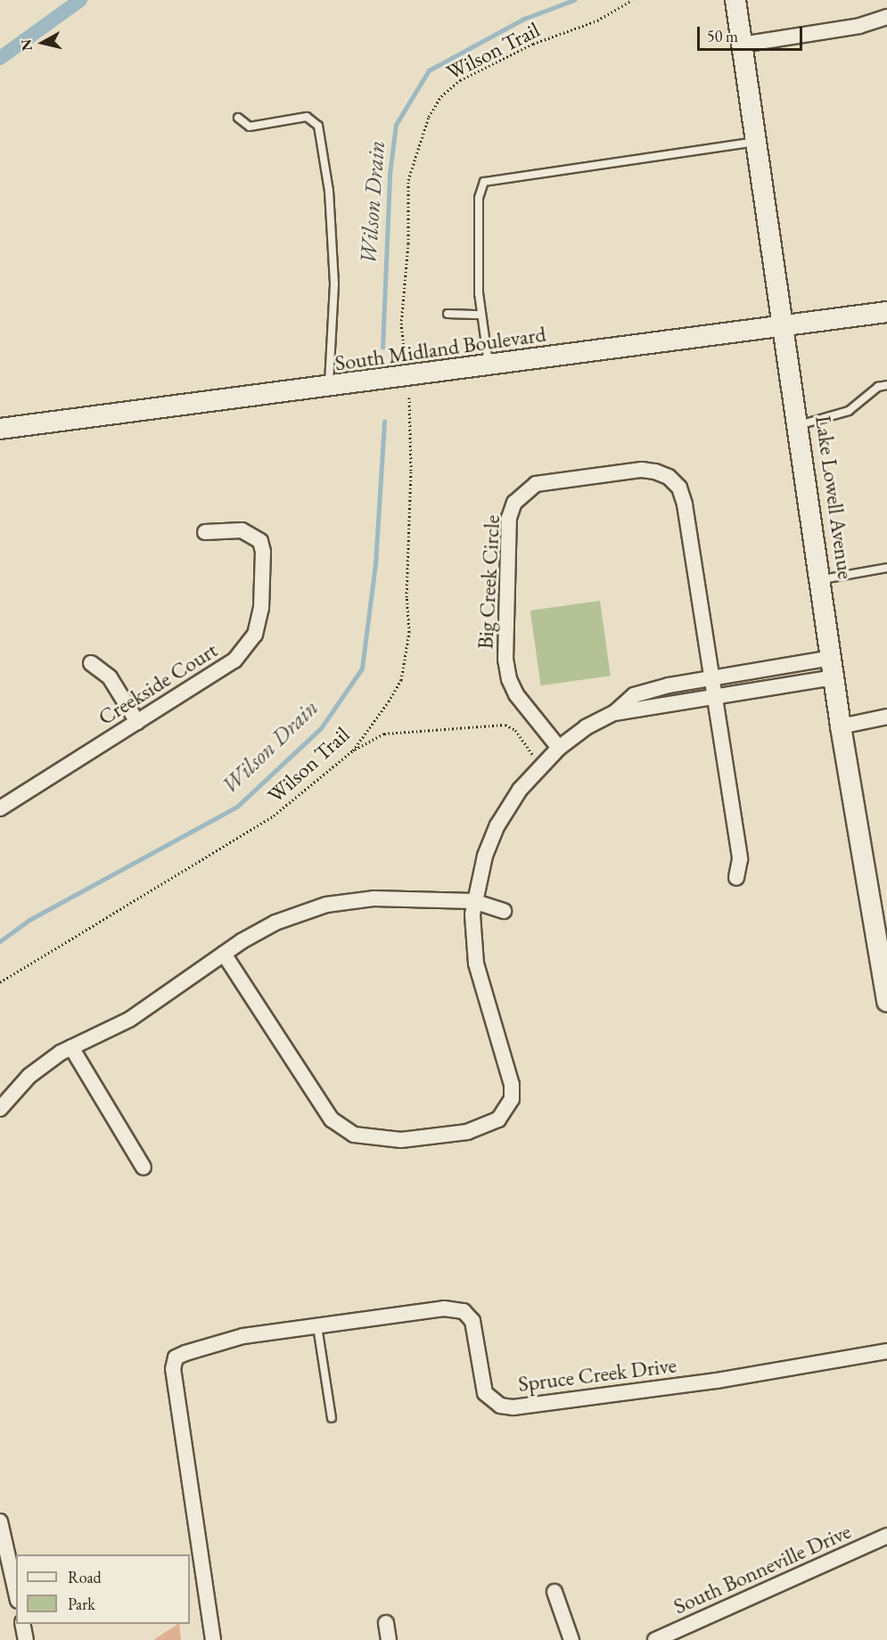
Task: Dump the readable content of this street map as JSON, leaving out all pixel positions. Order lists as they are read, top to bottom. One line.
{"streets":{"main road":["South Midland Boulevard","Lake Lowell Avenue"],"street":["Big Creek Circle","Creekside Court","Spruce Creek Drive","South Bonneville Drive"],"path":["Wilson Trail"]},"crossings":[["South Midland Boulevard","Lake Lowell Avenue"]],"water":["Wilson Drain"],"legend":["Road","Park"],"scale_bar":"50 m","north":"left"}
